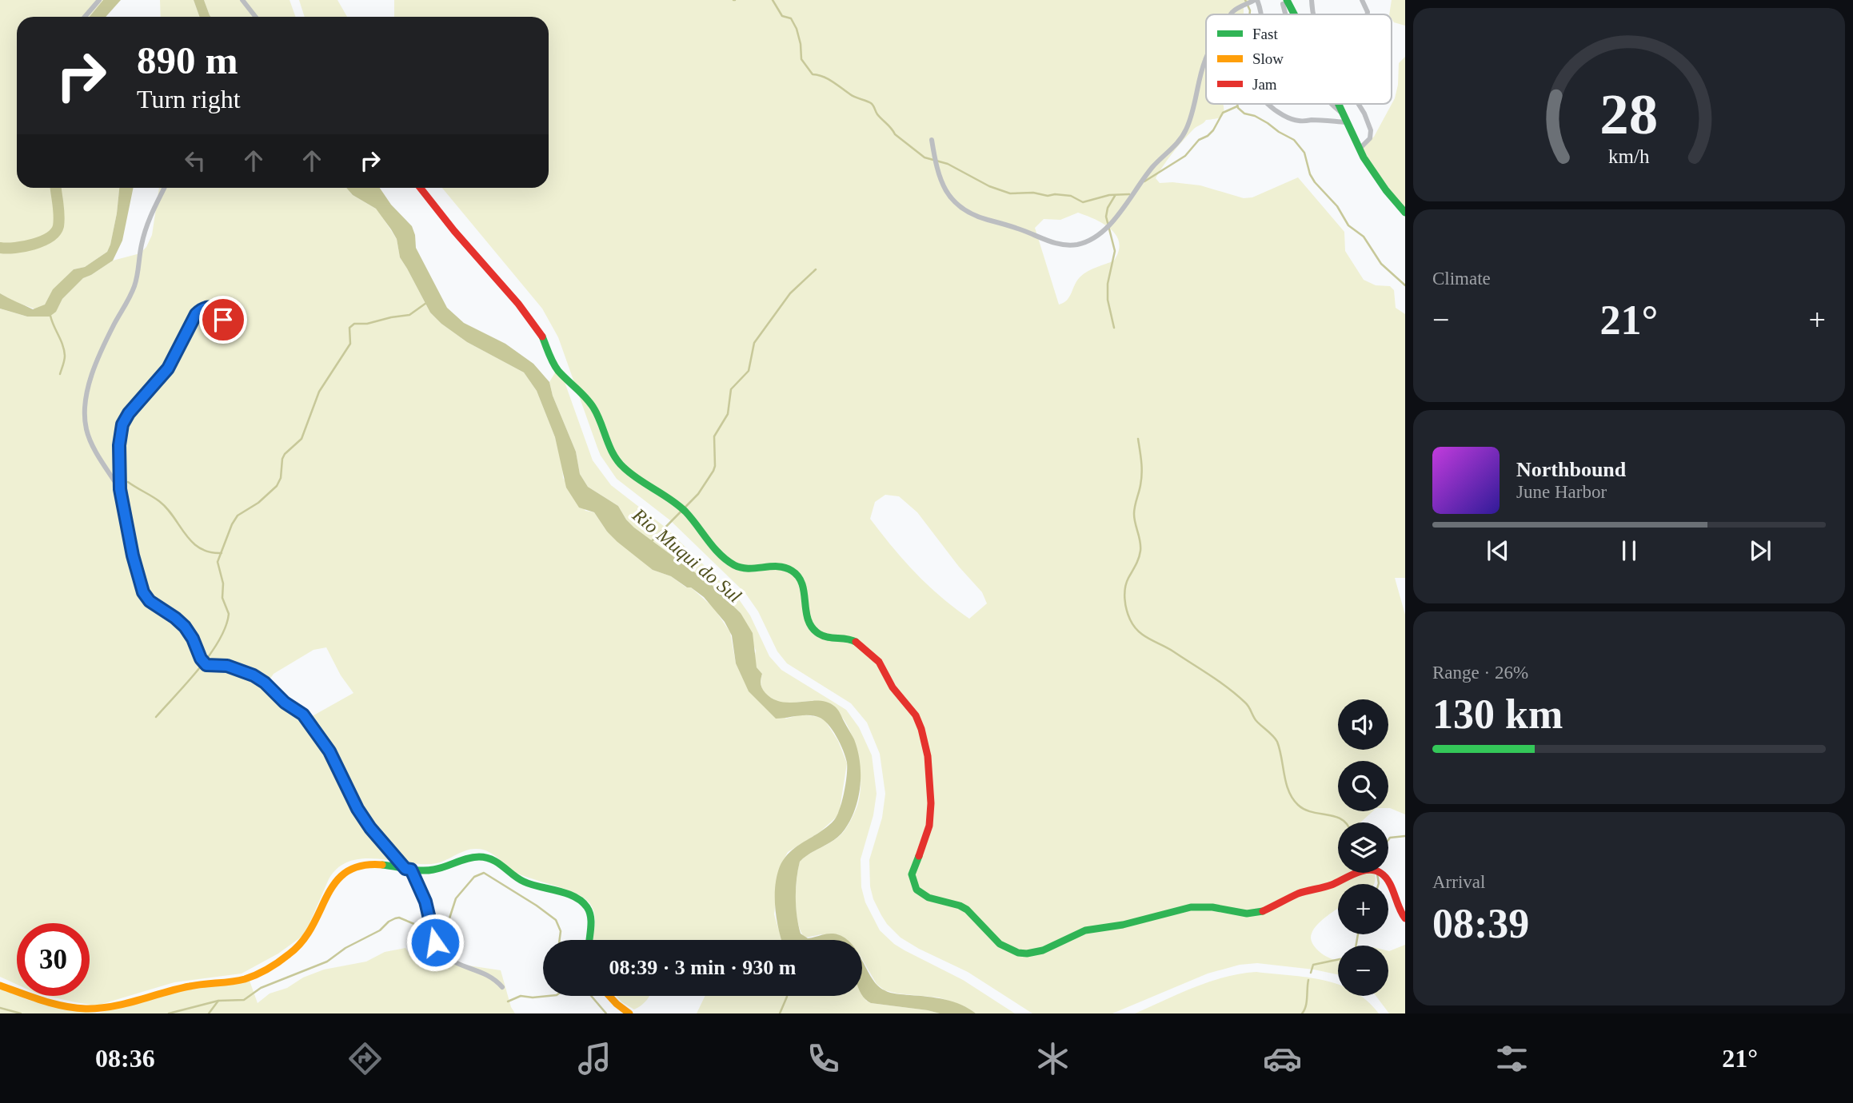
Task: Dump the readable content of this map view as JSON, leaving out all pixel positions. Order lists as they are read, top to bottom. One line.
{"water":["Rio Muqui do Sul"],"legend":["Fast","Slow","Jam"],"page":{"turn":["890 m","Turn right"],"tile":["Climate",["Range · 26%","130 km"],["Arrival","08:39"]],"heat":["−","21°","+"],"song":["Northbound","June Harbor"],"map_buttons":["+","−"],"limit":"30","trip":"08:39 · 3 min · 930 m","tabs":["08:36","21°"],"gauge":["28","km/h"]}}
